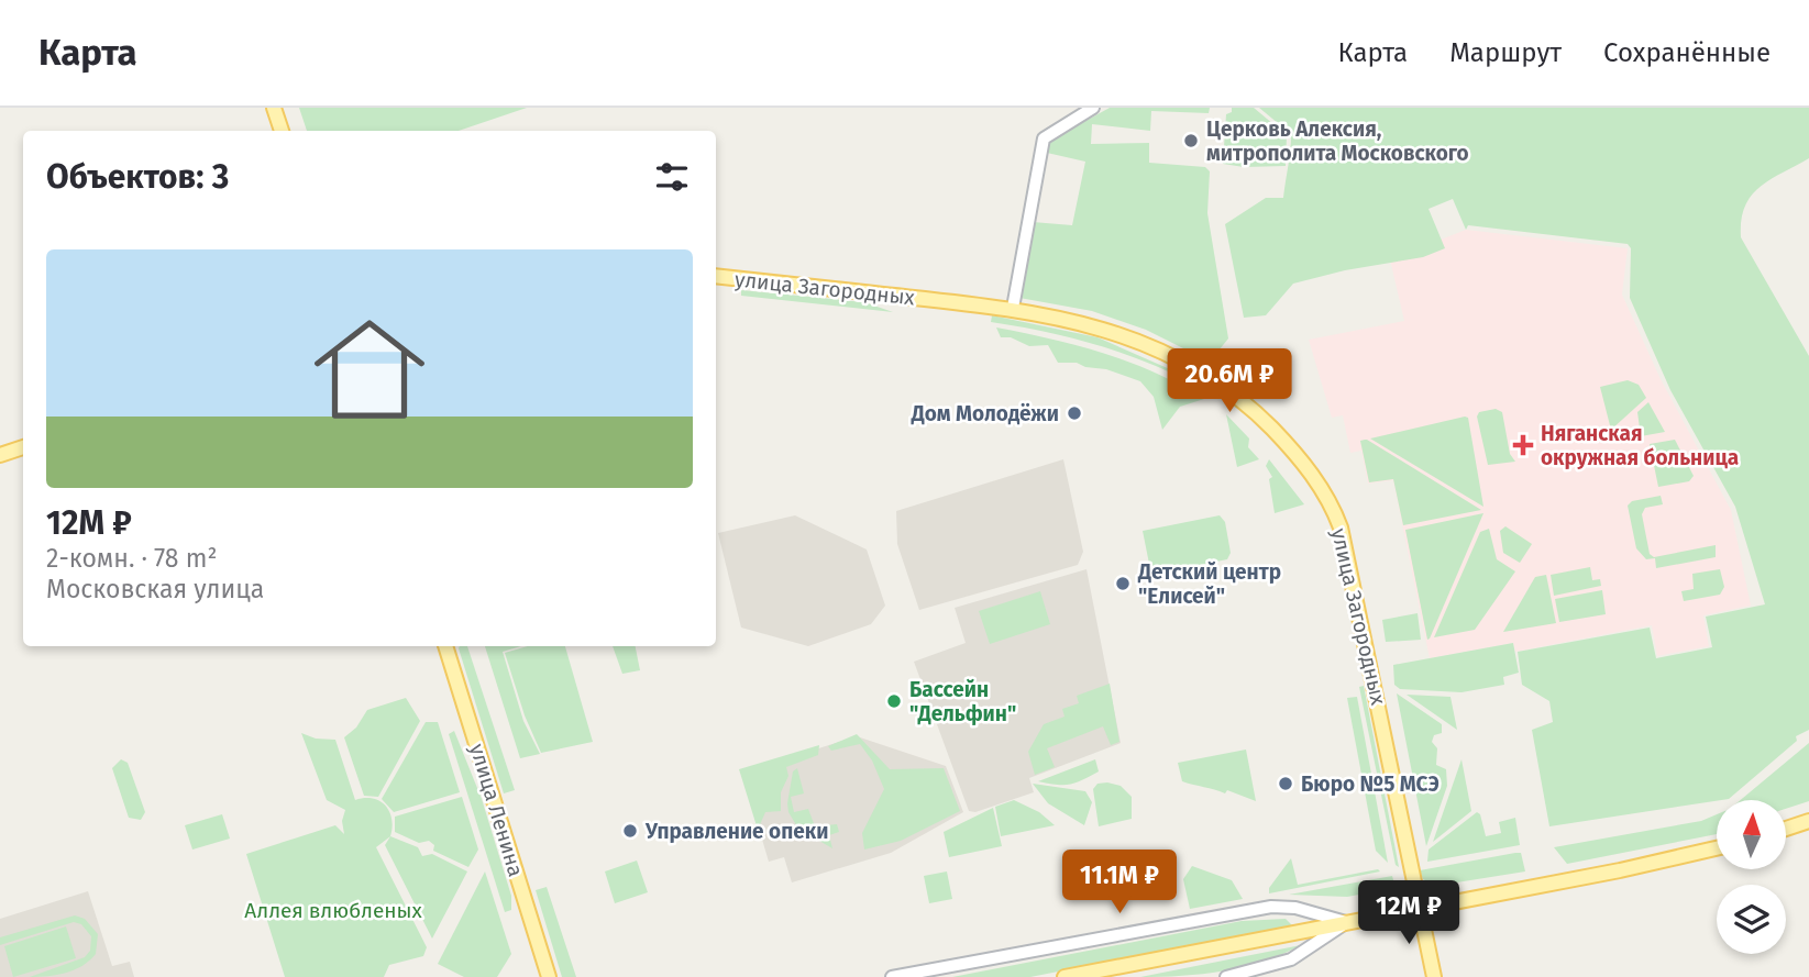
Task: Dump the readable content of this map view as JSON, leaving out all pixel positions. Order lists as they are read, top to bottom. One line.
{"streets":{"main road":["улица Загородных","улица Ленина"]},"parks":["Аллея влюбленых"],"places":{"other":["Церковь Алексия, митрополита Московского","Дом Молодёжи","Детский центр \"Елисей\"","Бассейн \"Дельфин\"","Бюро №5 МСЭ","Управление опеки"],"health":["Няганская окружная больница"]},"north":"top","page":{"header":"Карта","nav":["Карта","Маршрут","Сохранённые"],"heading":"Объектов: 3","list":[{"name":"12M ₽","note":"2-комн. · 78 m² · Московская улица"}],"price":["20.6M ₽","11.1M ₽","12M ₽"]}}
